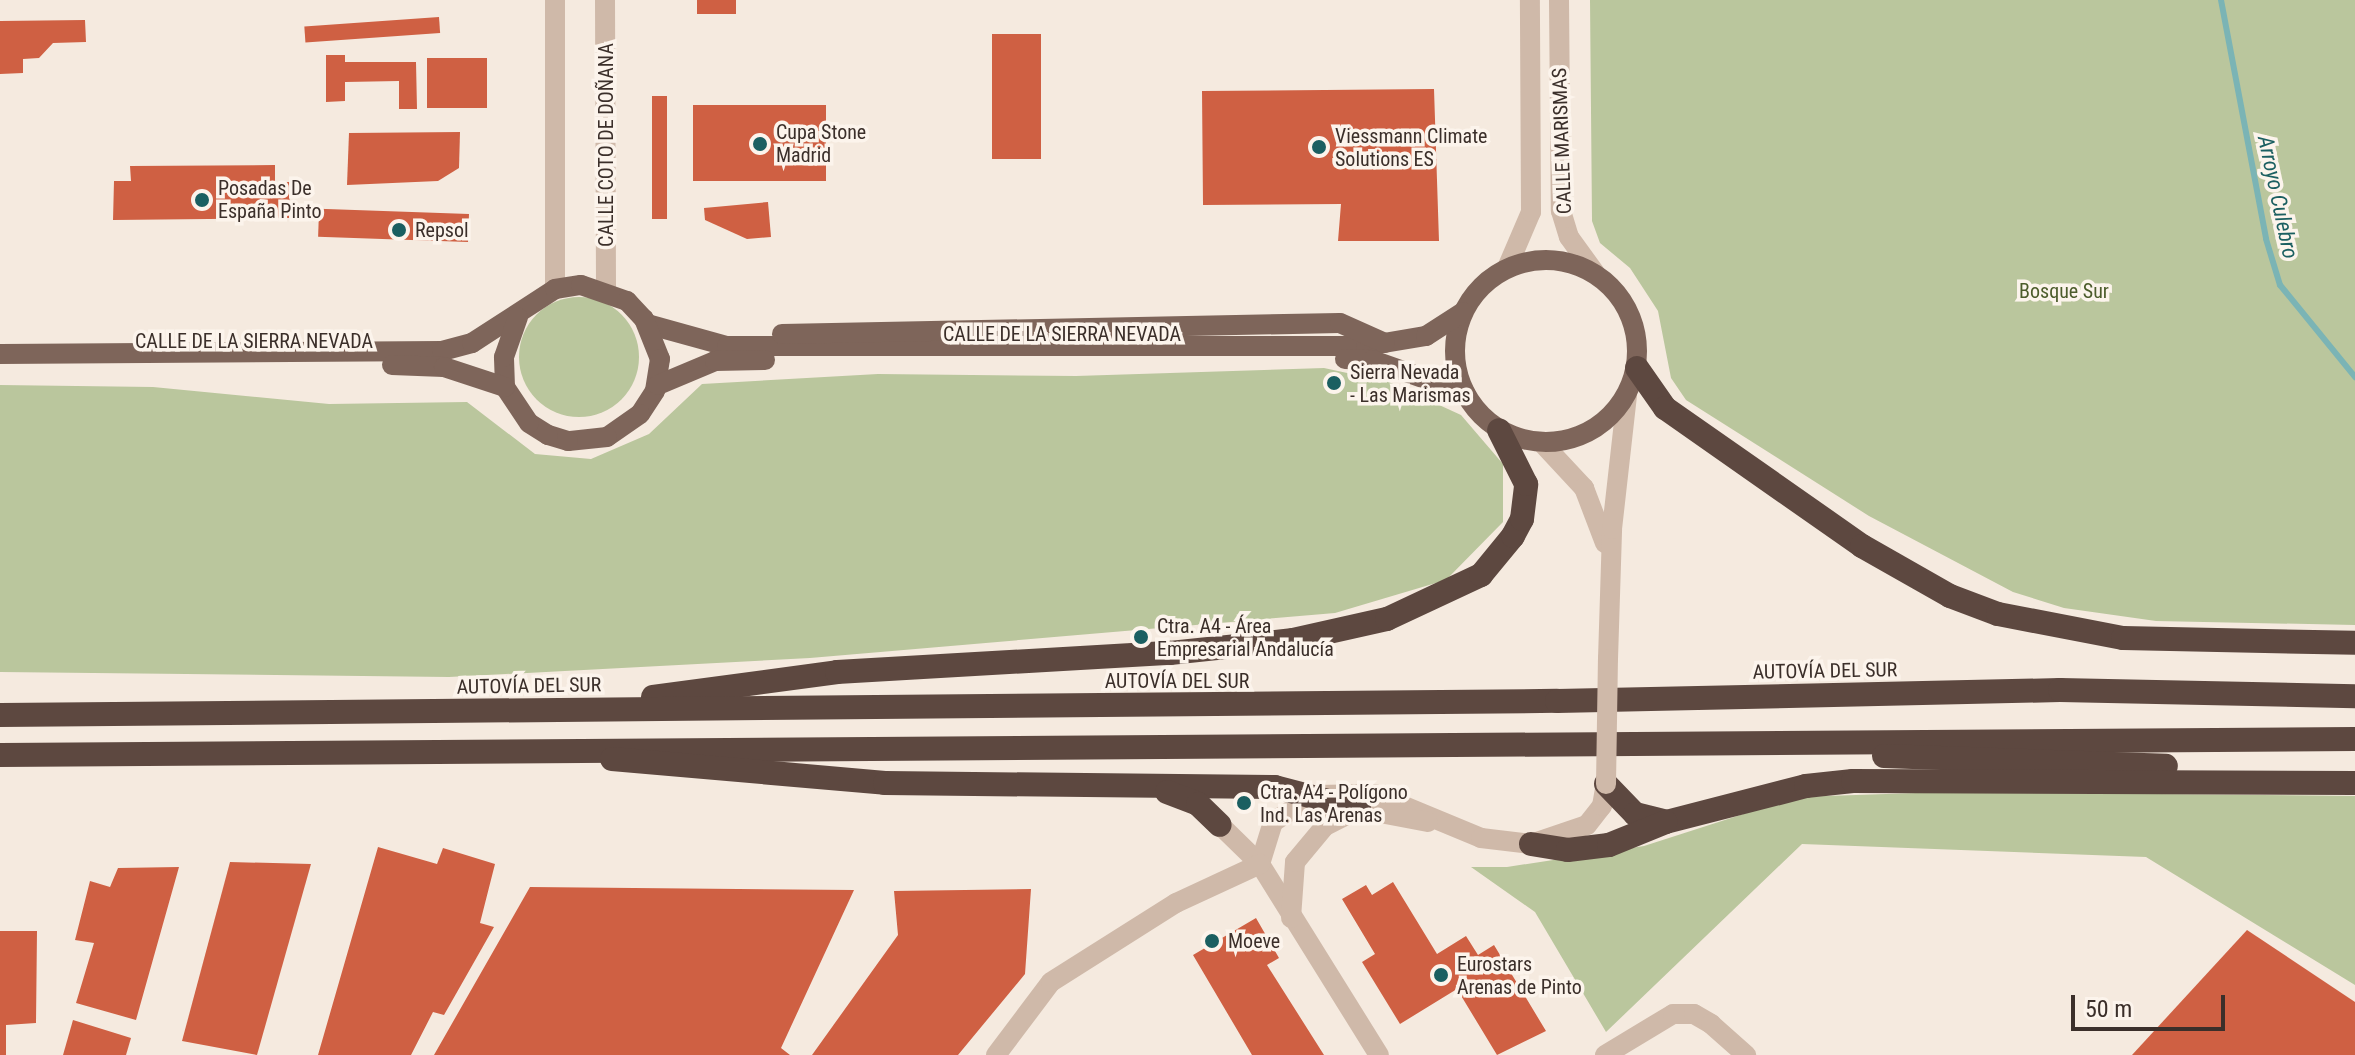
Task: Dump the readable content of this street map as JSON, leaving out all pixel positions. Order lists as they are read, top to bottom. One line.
{"streets":{"highway":["AUTOVÍA DEL SUR"],"main road":["CALLE DE LA SIERRA NEVADA"],"street":["CALLE MARISMAS","CALLE COTO DE DOÑANA"]},"crossings":[["CALLE MARISMAS","CALLE DE LA SIERRA NEVADA"],["CALLE COTO DE DOÑANA","CALLE DE LA SIERRA NEVADA"]],"water":["Arroyo Culebro"],"parks":["Bosque Sur"],"places":["Cupa Stone Madrid","Viessmann Climate Solutions ES","Posadas De España Pinto","Repsol","Sierra Nevada - Las Marismas","Ctra. A4 - Área Empresarial Andalucía","Ctra. A4 - Polígono Ind. Las Arenas","Moeve","Eurostars Arenas de Pinto"],"scale_bar":"50 m"}
